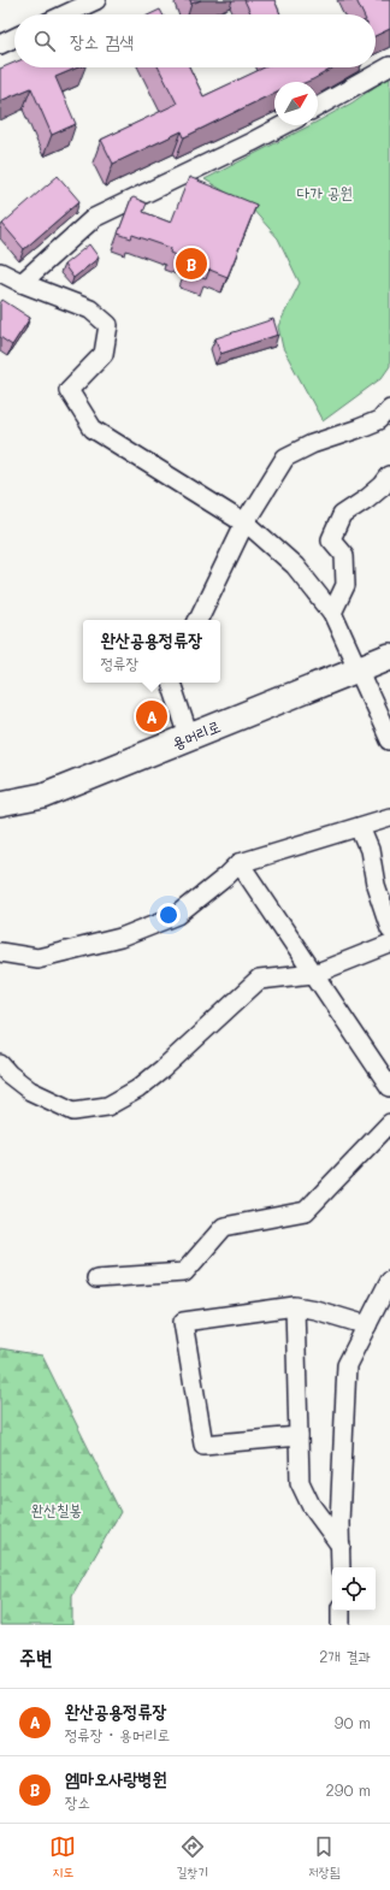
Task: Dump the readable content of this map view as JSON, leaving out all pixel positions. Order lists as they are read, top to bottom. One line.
{"streets":{"street":["용머리로"]},"parks":["다가 공원","완산칠봉"],"north":"top right","page":{"search":"장소 검색","pins":["B","A"],"popup":["완산공용정류장","정류장"],"heading":["주변","2개 결과"],"list":[{"mark":"A","name":"완산공용정류장","note":"정류장 · 용머리로","value":"90 m"},{"mark":"B","name":"엠마오사랑병원","note":"장소","value":"290 m"}],"nav":["지도","길찾기","저장됨"]}}
